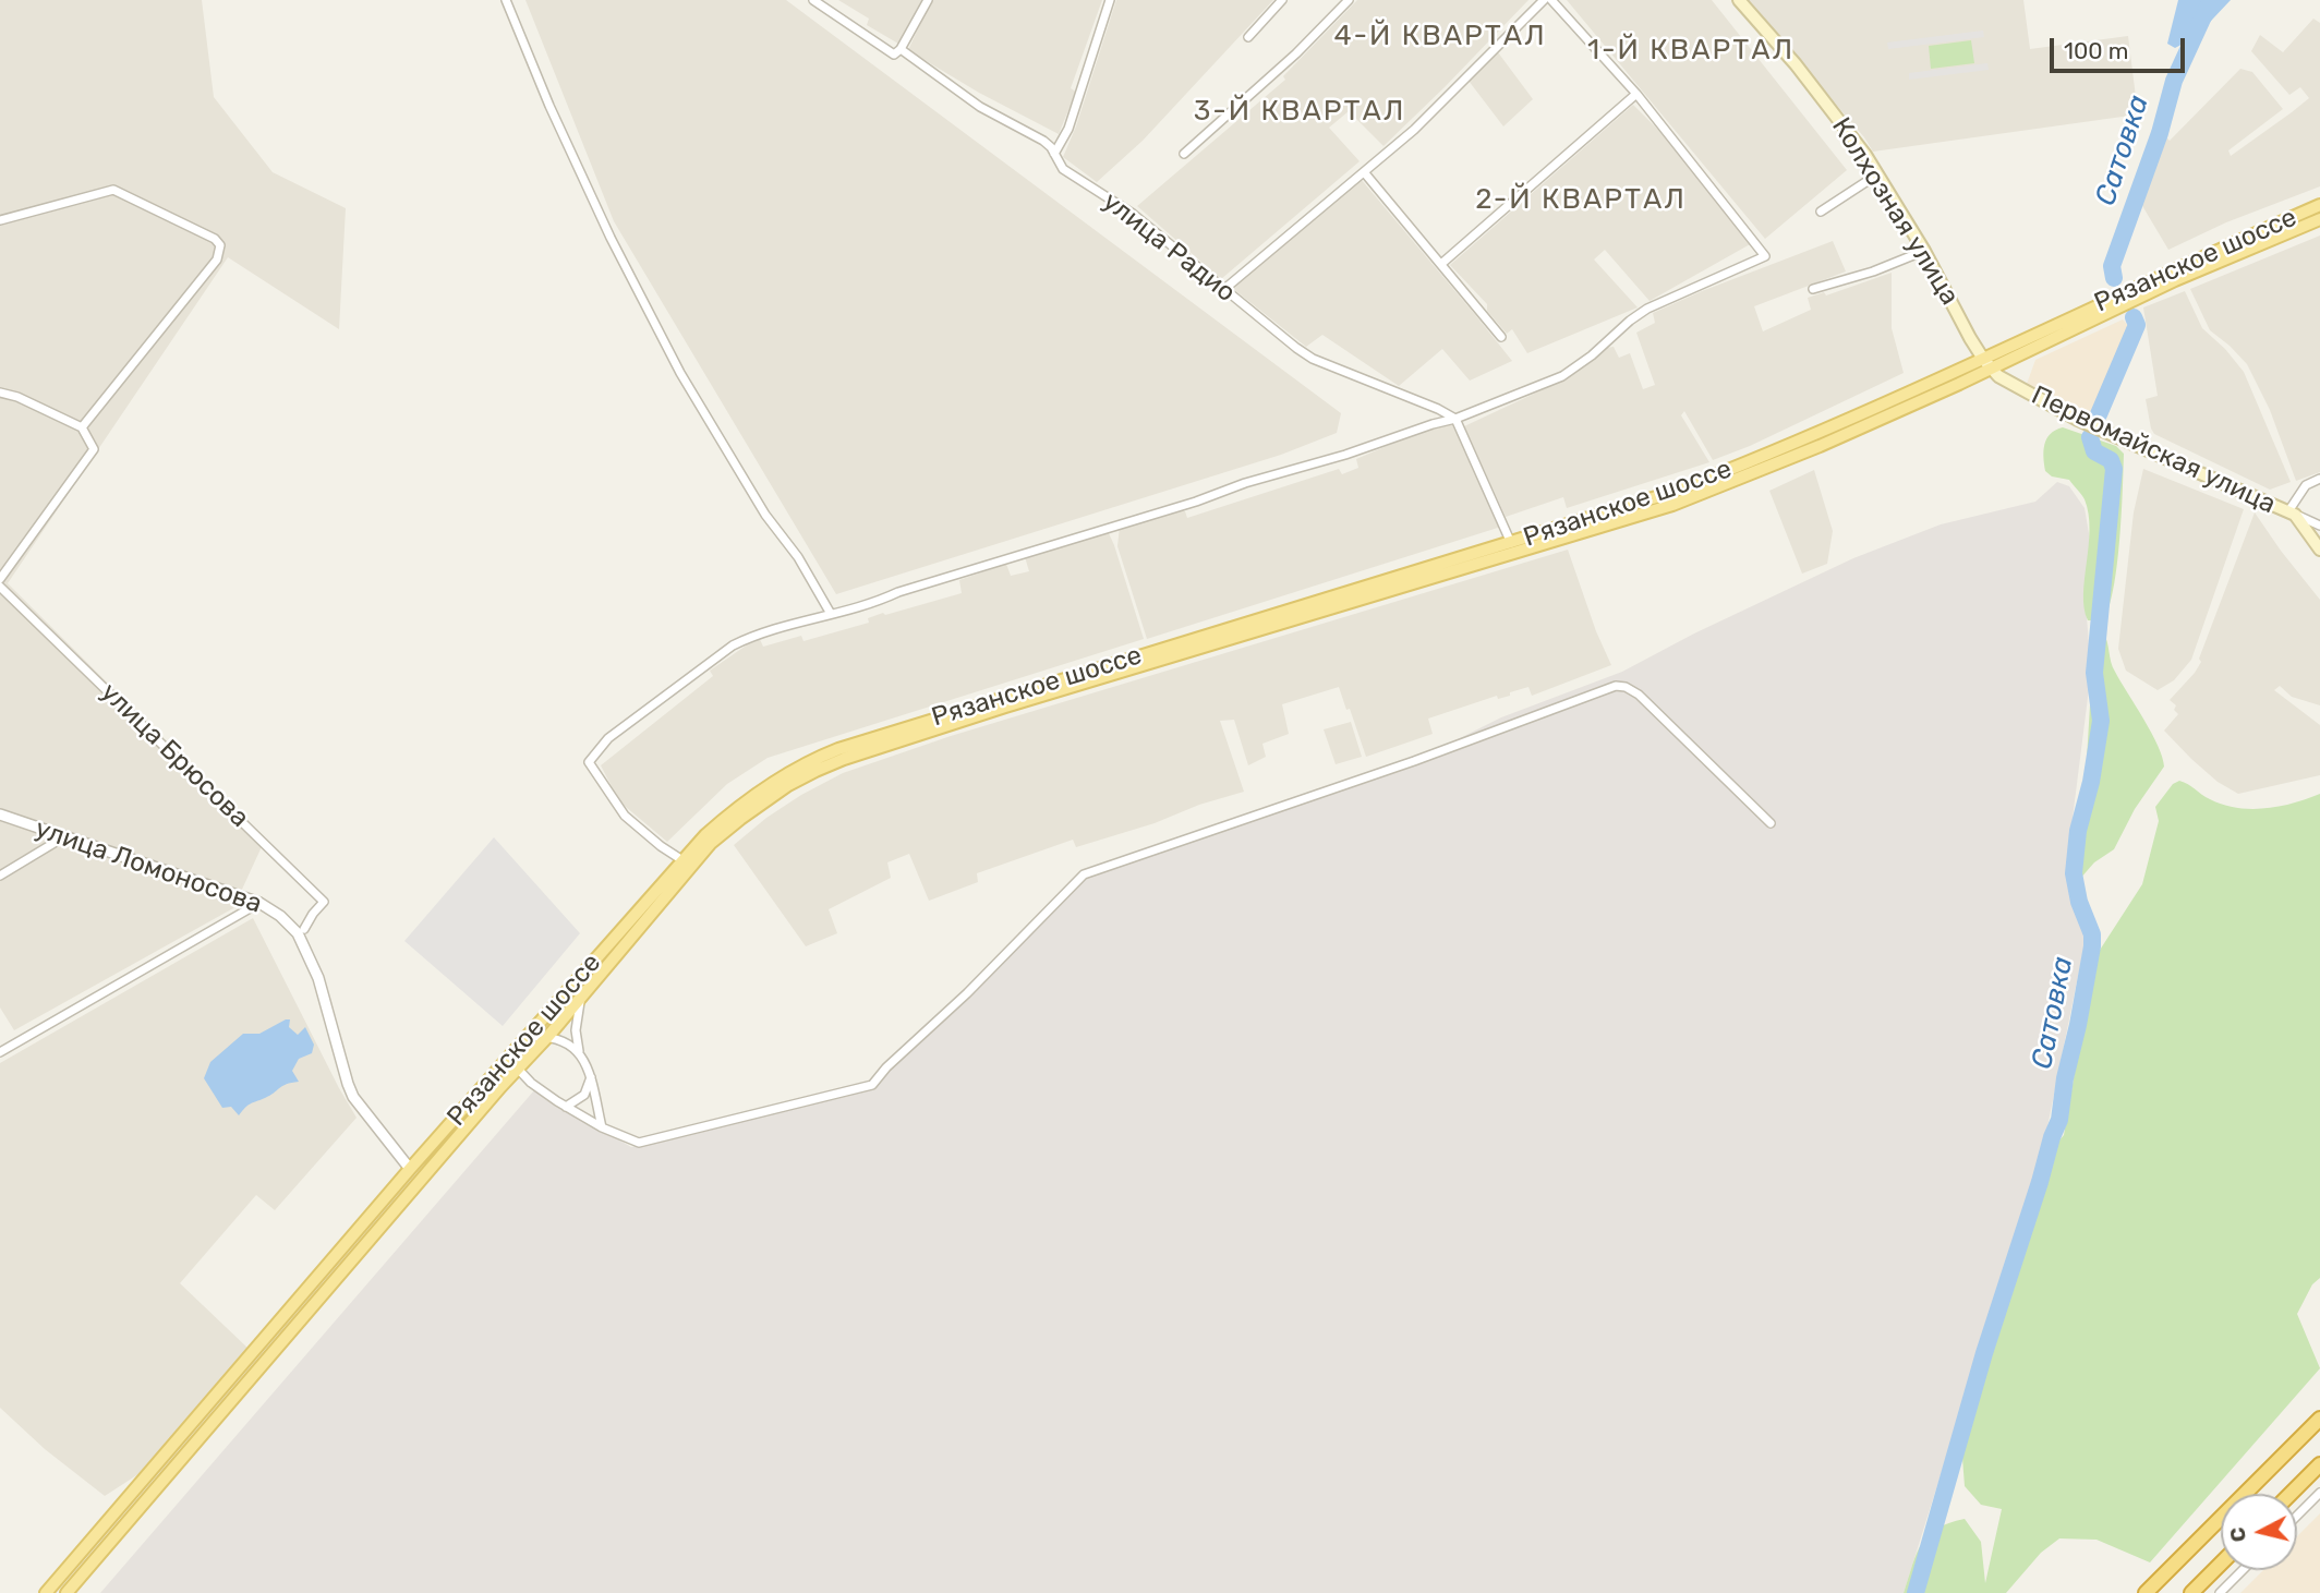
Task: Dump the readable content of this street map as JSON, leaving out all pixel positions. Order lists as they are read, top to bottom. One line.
{"streets":{"main road":["Колхозная улица","Рязанское шоссе","Первомайская улица"],"street":["улица Радио","улица Брюсова","улица Ломоносова"]},"crossings":[["Колхозная улица","Рязанское шоссе"],["Колхозная улица","Первомайская улица"],["Рязанское шоссе","Первомайская улица"],["Рязанское шоссе","улица Ломоносова"],["улица Брюсова","улица Ломоносова"]],"districts":["4-Й КВАРТАЛ","1-Й КВАРТАЛ","3-Й КВАРТАЛ","2-Й КВАРТАЛ"],"water":["Сатовка"],"scale_bar":"100 m","north":"left"}
